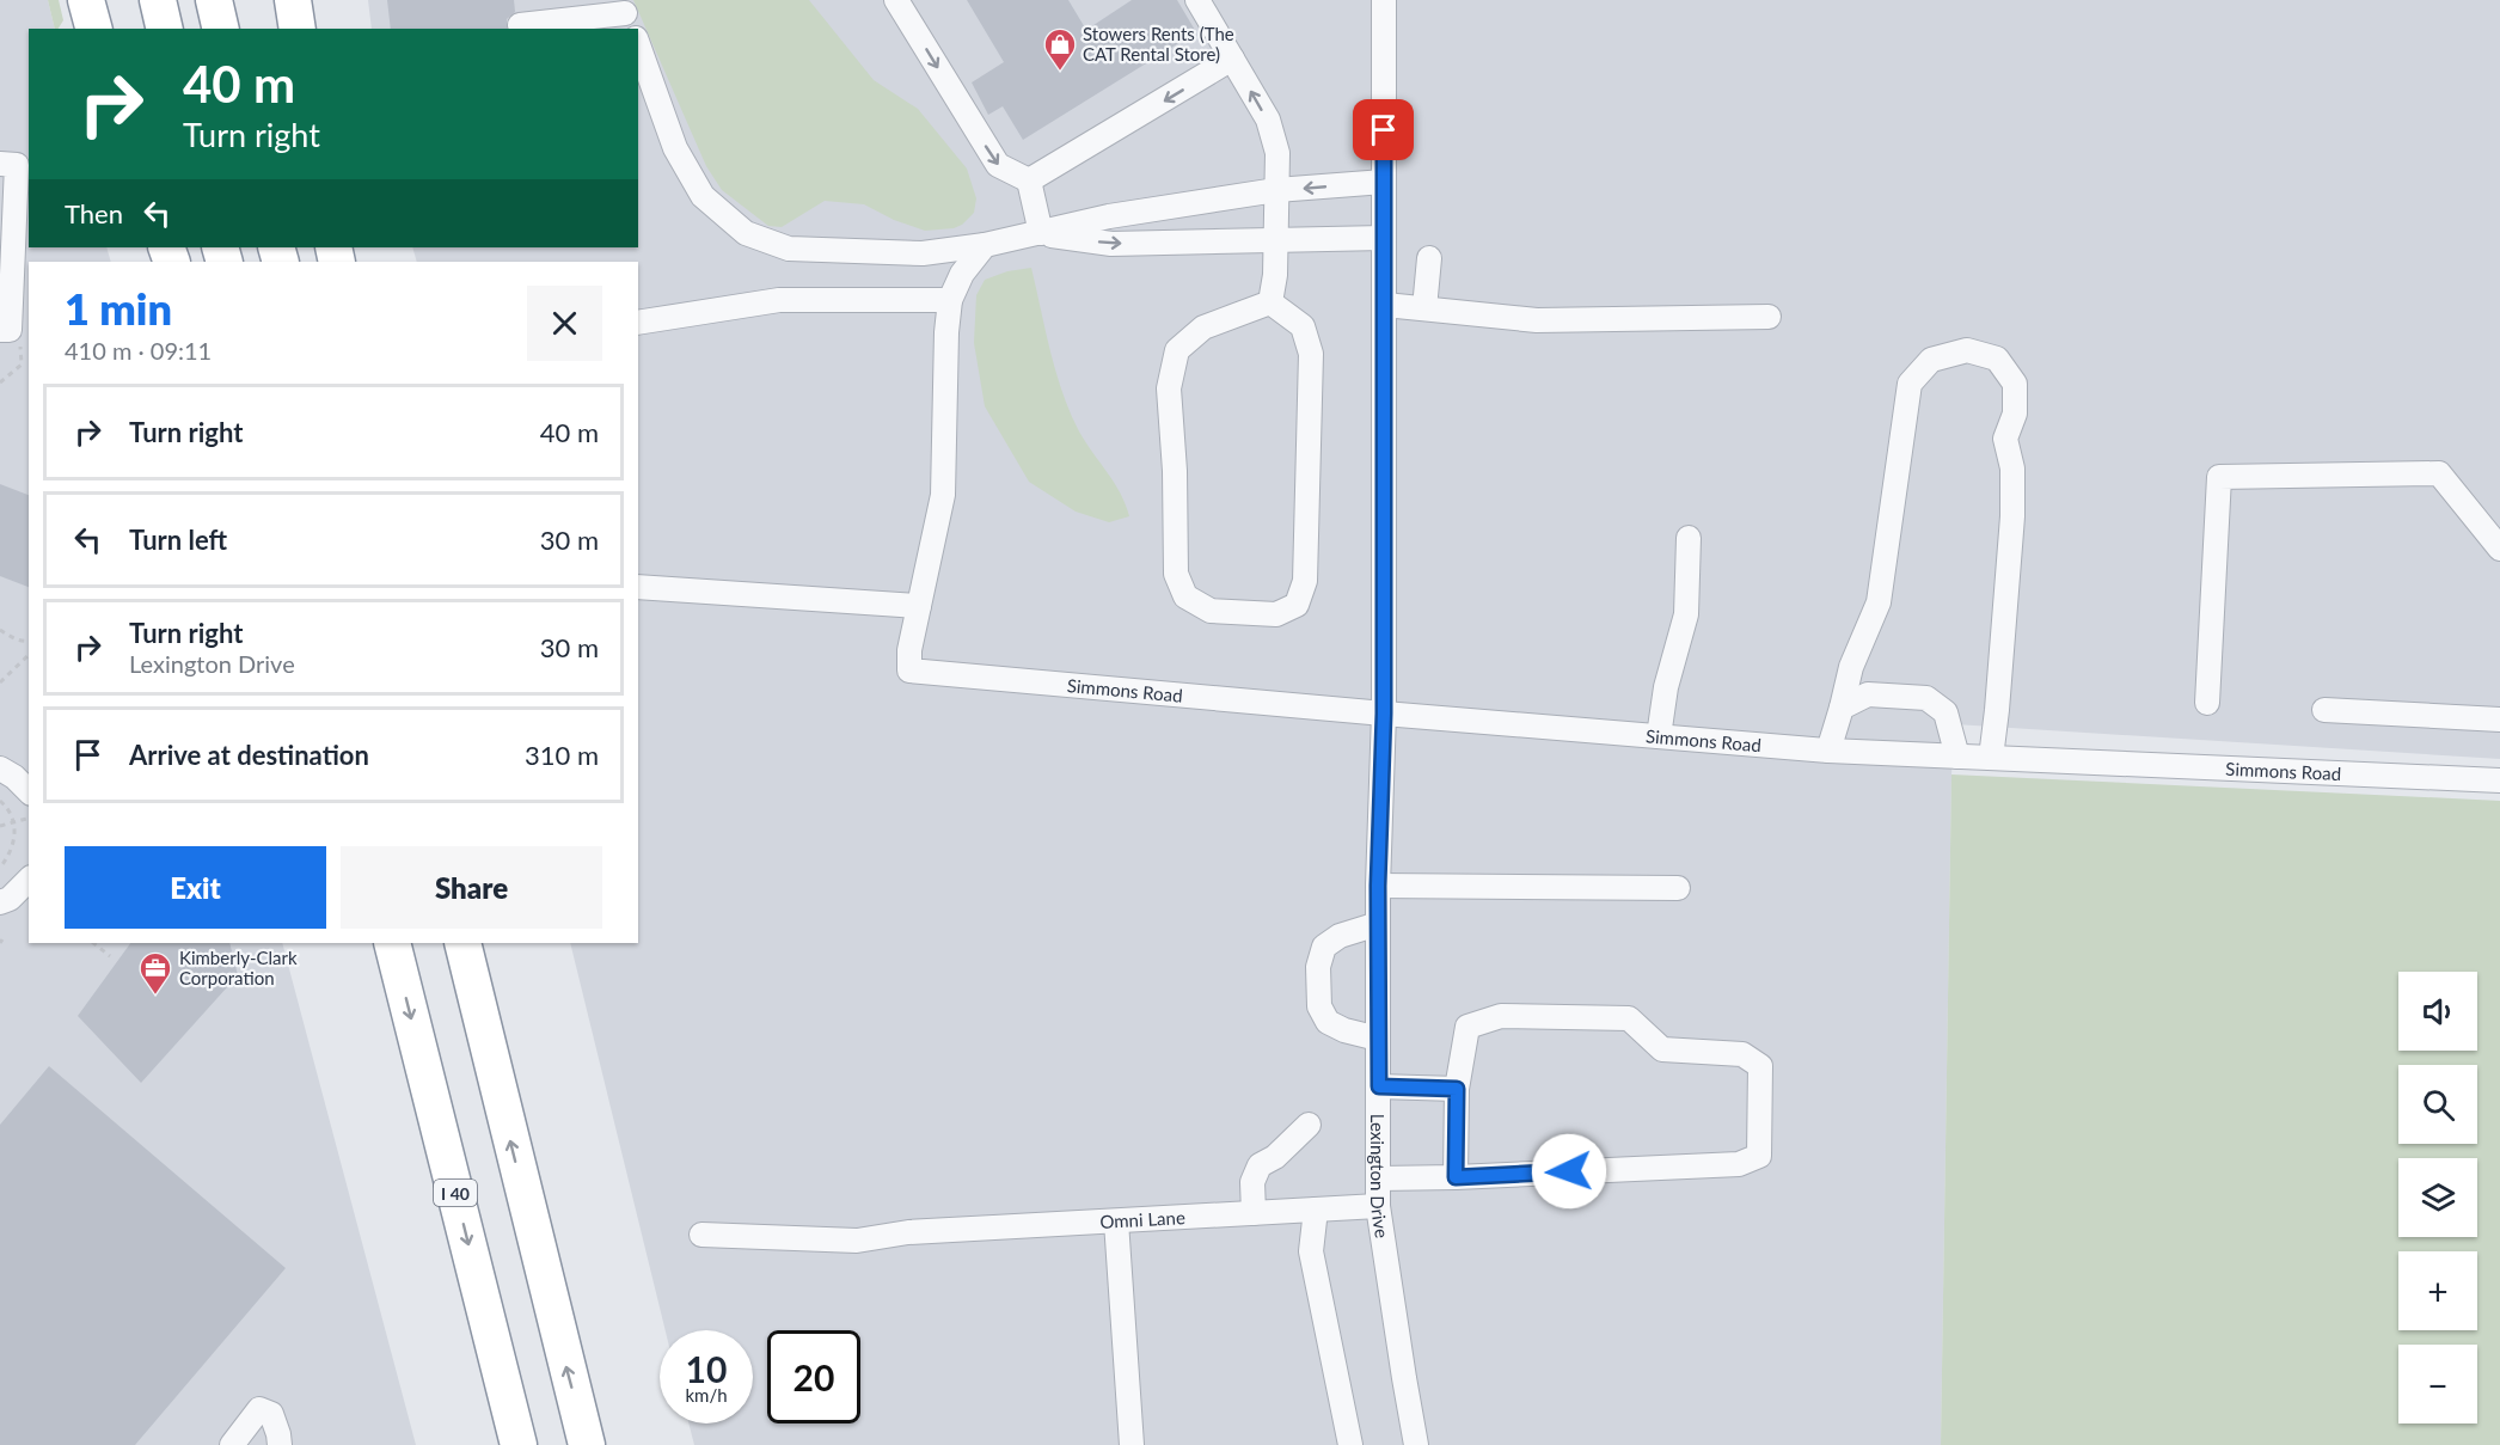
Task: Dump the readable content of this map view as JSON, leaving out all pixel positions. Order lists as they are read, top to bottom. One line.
{"streets":{"highway":["I 40"],"street":["Simmons Road","Lexington Drive","Omni Lane"]},"crossings":[["Simmons Road","Lexington Drive"],["Lexington Drive","Omni Lane"]],"places":{"shop":["Stowers Rents (The CAT Rental Store)"],"office":["Kimberly-Clark Corporation"]},"page":{"turn":["40 m","Turn right"],"then":"Then","heading":["1 min","410 m · 09:11"],"list":[{"name":"Turn right","value":"40 m"},{"name":"Turn left","value":"30 m"},{"name":"Turn right","note":"Lexington Drive","value":"30 m"},{"name":"Arrive at destination","value":"310 m"}],"buttons":["Exit","Share"],"map_buttons":["+","−"],"speed":"10 km/h","limit":"20"}}
